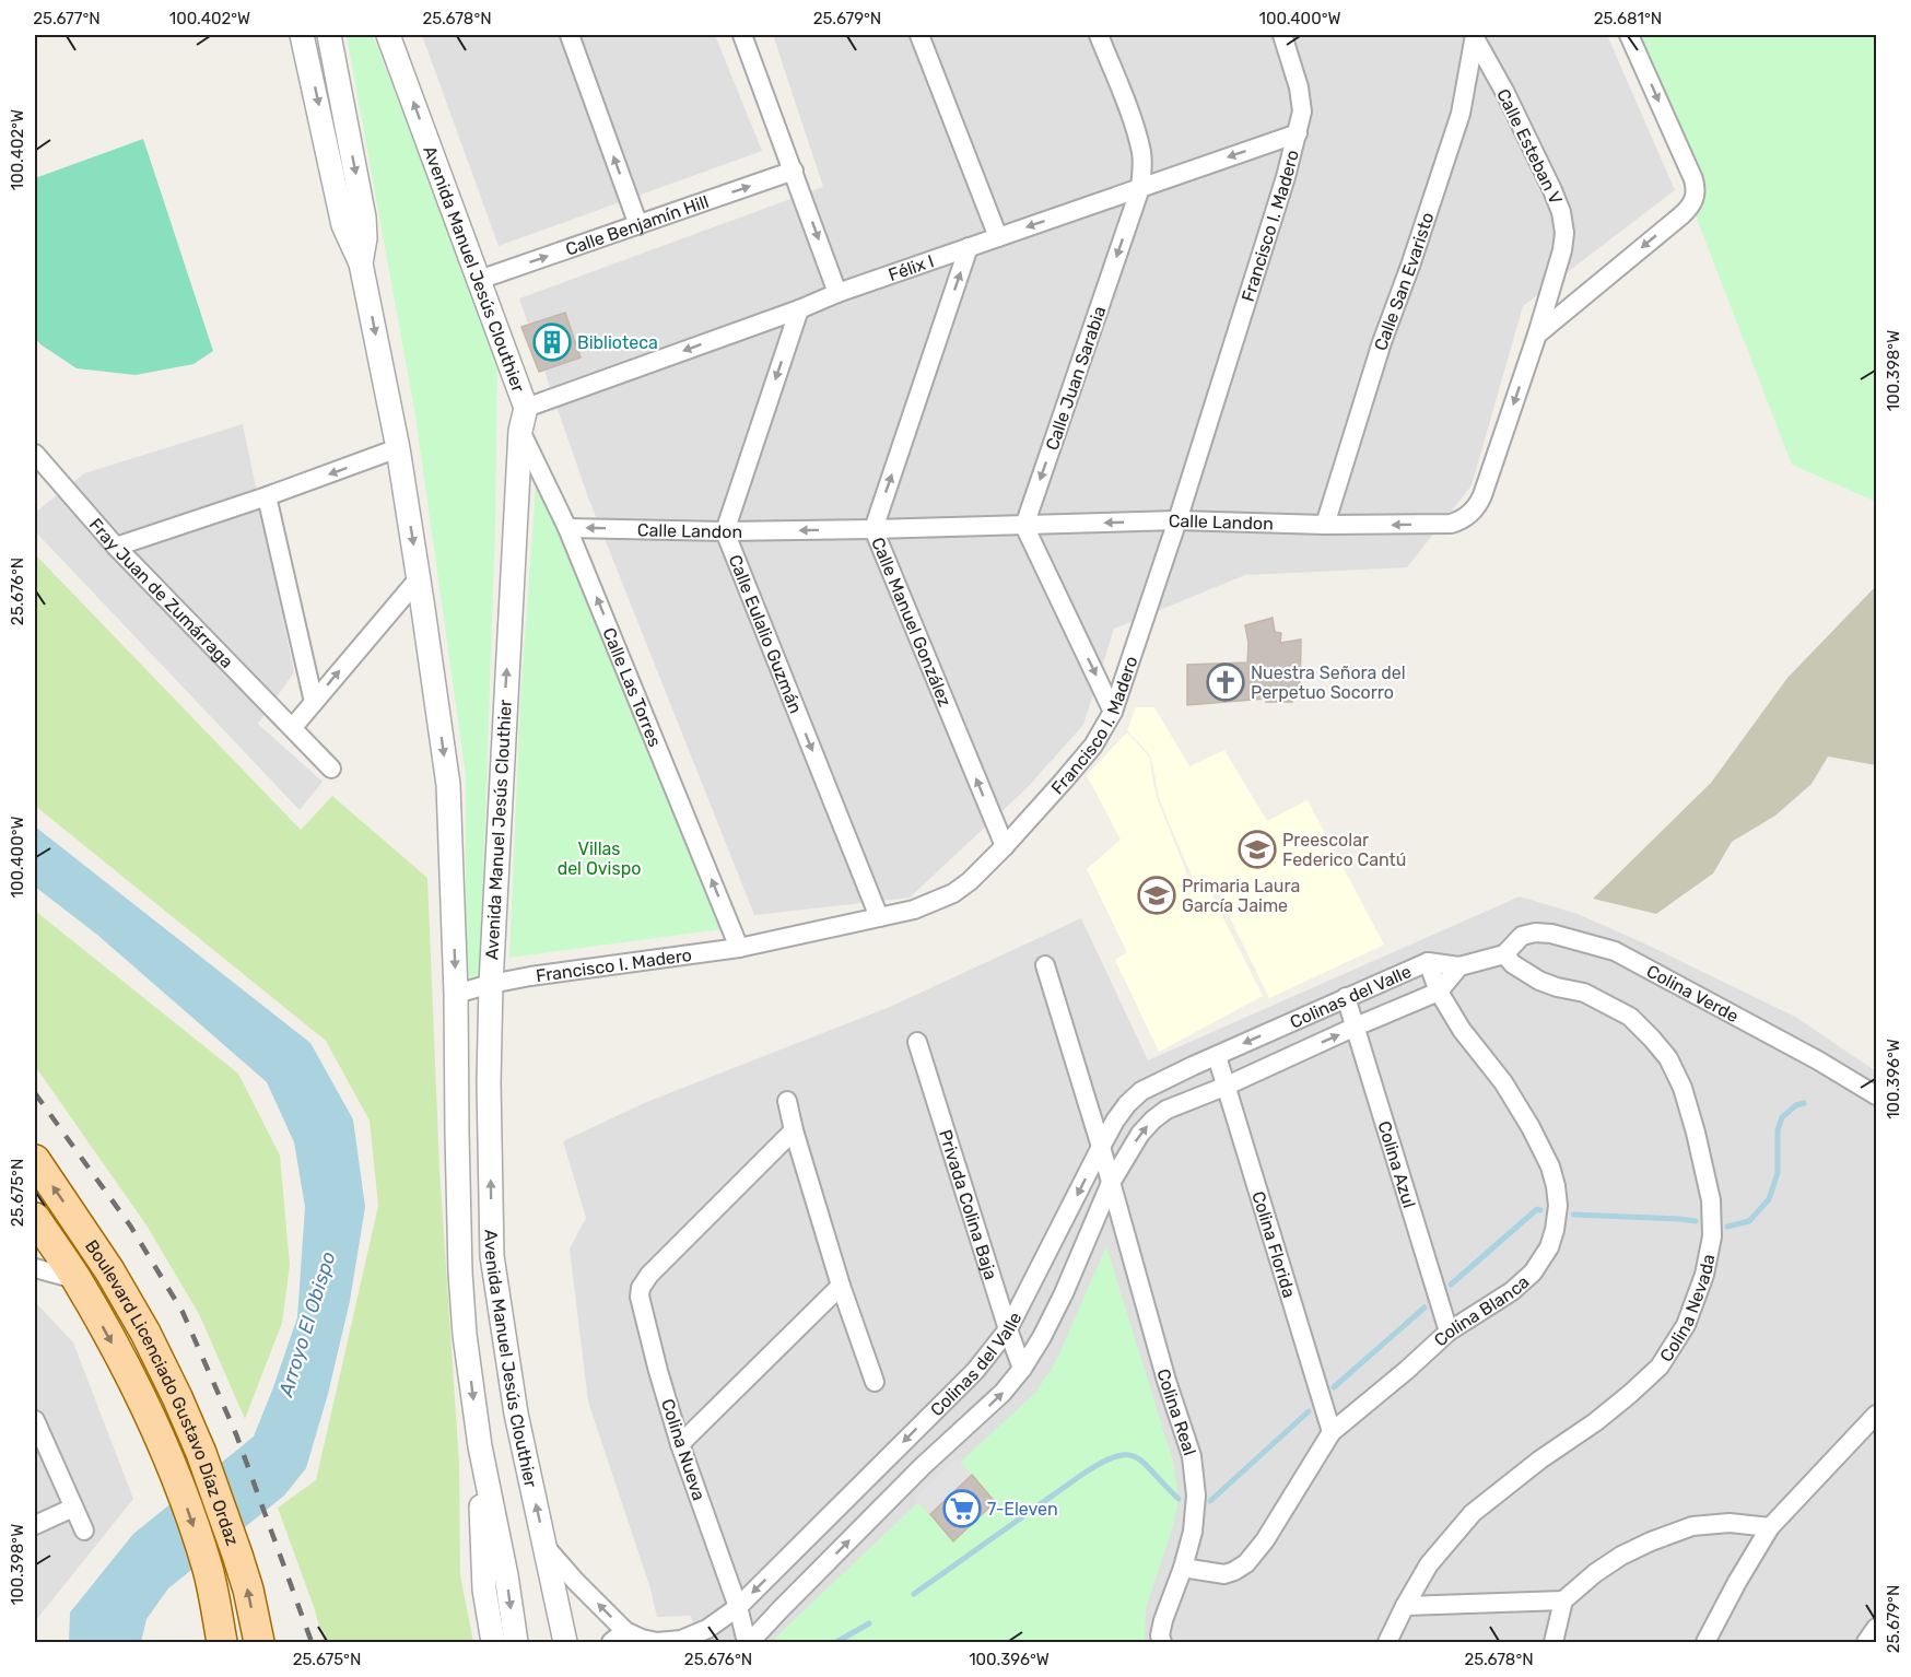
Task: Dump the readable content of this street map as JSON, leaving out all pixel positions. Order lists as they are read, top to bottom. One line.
{"streets":{"main road":["Boulevard Licenciado Gustavo Díaz Ordaz"],"street":["Calle Esteban V","Calle Benjamín Hill","Francisco I. Madero","Félix I","Avenida Manuel Jesús Clouthier","Calle San Evaristo","Calle Juan Sarabia","Calle Landon","Fray Juan de Zumárraga","Calle Manuel González","Calle Eulalio Guzmán","Calle Las Torres","Colina Verde","Colinas del Valle","Colina Azul","Privada Colina Baja","Colina Florida","Colina Nevada","Colina Blanca","Colina Real","Colina Nueva"]},"crossings":[["Calle Esteban V","Calle San Evaristo"],["Calle Esteban V","Calle Landon"],["Calle Benjamín Hill","Avenida Manuel Jesús Clouthier"],["Francisco I. Madero","Félix I"],["Francisco I. Madero","Avenida Manuel Jesús Clouthier"],["Francisco I. Madero","Calle Landon"],["Francisco I. Madero","Calle Manuel González"],["Francisco I. Madero","Calle Eulalio Guzmán"],["Francisco I. Madero","Calle Las Torres"],["Félix I","Avenida Manuel Jesús Clouthier"],["Félix I","Calle Juan Sarabia"],["Félix I","Calle Manuel González"],["Félix I","Calle Eulalio Guzmán"],["Avenida Manuel Jesús Clouthier","Calle Las Torres"],["Avenida Manuel Jesús Clouthier","Colinas del Valle"],["Calle San Evaristo","Calle Landon"],["Calle Juan Sarabia","Calle Landon"],["Calle Landon","Calle Manuel González"],["Calle Landon","Calle Eulalio Guzmán"],["Calle Landon","Calle Las Torres"],["Colina Verde","Colina Nevada"],["Colinas del Valle","Colina Azul"],["Colinas del Valle","Privada Colina Baja"],["Colinas del Valle","Colina Florida"],["Colinas del Valle","Colina Blanca"],["Colinas del Valle","Colina Real"],["Colinas del Valle","Colina Nueva"],["Colina Azul","Colina Blanca"],["Colina Florida","Colina Blanca"],["Colina Blanca","Colina Real"]],"one_way":["Calle Benjamín Hill","Félix I","Calle Juan Sarabia","Calle Landon","Calle Eulalio Guzmán","Calle Las Torres"],"water":["Arroyo El Obispo"],"parks":["Villas del Ovispo"],"places":{"building":["Biblioteca"],"church":["Nuestra Señora del Perpetuo Socorro"],"school or university":["Preescolar Federico Cantú","Primaria Laura García Jaime"],"supermarket":["7-Eleven"]},"coordinates":["25.677°N","100.402°W","25.678°N","25.679°N","100.400°W","25.681°N","100.398°W","25.676°N","100.396°W","25.675°N"]}
